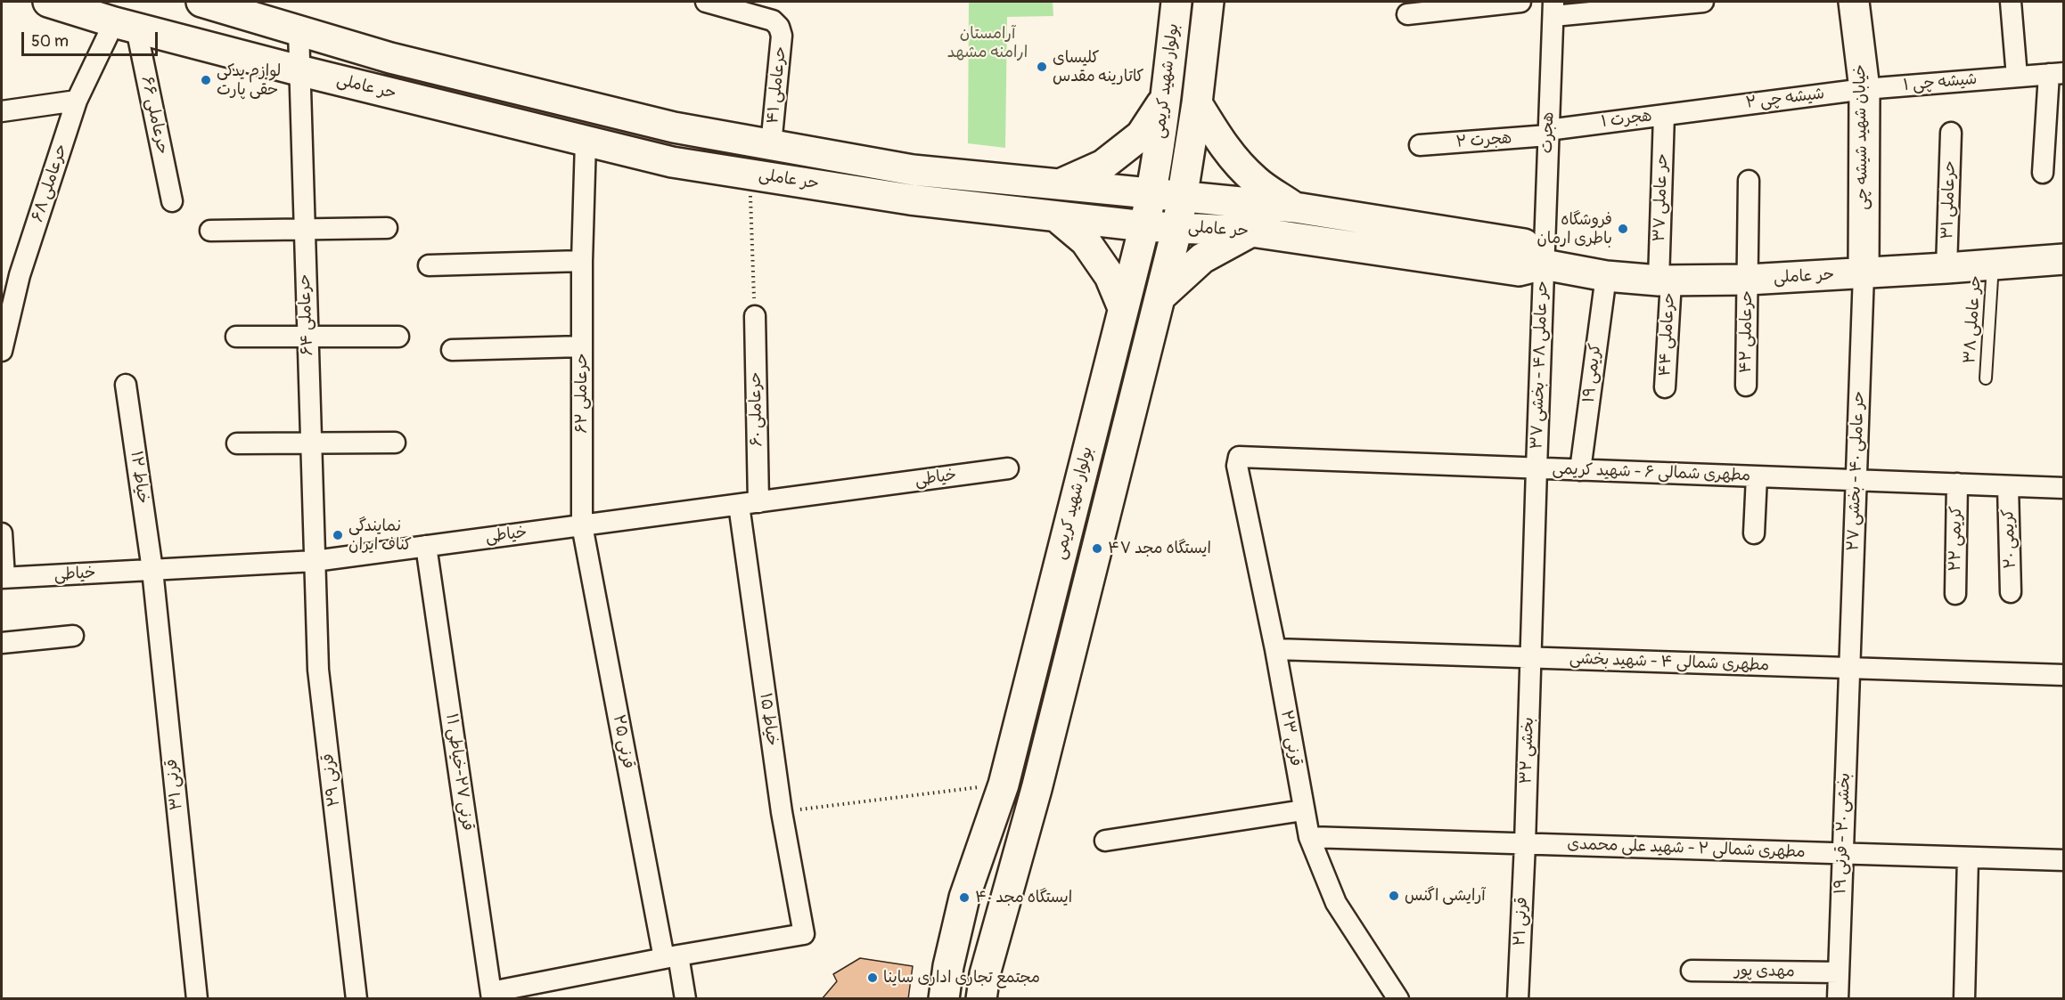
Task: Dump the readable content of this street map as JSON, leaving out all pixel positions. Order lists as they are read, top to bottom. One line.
{"streets":{"main road":["بولوار شهید کریمی","حر عاملی","خیابان شهید شیشه چی"],"street":["شیشه چی ۱","حرعاملی ۴۱","شیشه چی ۲","حرعاملی ۶۶","هجرت ۱","هجرت","هجرت ۲","حرعاملی ۶۸","حر عاملی ۳۷","حرعاملی ۳۱","حرعاملی ۶۴","حرعاملی ۴۲","حرعاملی ۴۴","حر عاملی ۴۸ - بخشی ۳۷","کریمی ۱۹","حرعاملی ۶۲","حرعاملی ۶۰","حر عاملی ۴۰ - بخشی ۲۷","مطهری شمالی ۶ - شهید کریمی","خیاط ۱۲","خیاطی","کریمی ۲۲","کریمی ۲۰","مطهری شمالی ۴ - شهید بخشی","خیاط ۱۵","قرنی ۲۳","قرنی ۲۵","بخشی ۳۲","قرنی ۲۷-خیاطی ۱۱","قرنی ۲۹","قرنی ۳۱","بخشی ۲۰ - قرنی ۱۹","مطهری شمالی ۲ - شهید علی محمدی","قرنی ۲۱","مهدی پور"],"lane":["حر عاملی ۳۸"]},"crossings":[["بولوار شهید کریمی","حر عاملی"],["شیشه چی ۱","شیشه چی ۲"],["شیشه چی ۱","خیابان شهید شیشه چی"],["حرعاملی ۴۱","حر عاملی"],["حر عاملی","حرعاملی ۶۶"],["حر عاملی","هجرت"],["حر عاملی","خیابان شهید شیشه چی"],["حر عاملی","حرعاملی ۶۸"],["حر عاملی","حر عاملی ۳۷"],["حر عاملی","حرعاملی ۳۱"],["حر عاملی","حرعاملی ۶۴"],["حر عاملی","حر عاملی ۳۸"],["حر عاملی","حرعاملی ۴۲"],["حر عاملی","حرعاملی ۴۴"],["حر عاملی","حر عاملی ۴۸ - بخشی ۳۷"],["حر عاملی","کریمی ۱۹"],["حر عاملی","حرعاملی ۶۲"],["حر عاملی","حر عاملی ۴۰ - بخشی ۲۷"],["شیشه چی ۲","هجرت ۱"],["شیشه چی ۲","خیابان شهید شیشه چی"],["حرعاملی ۶۶","حرعاملی ۶۸"],["هجرت ۱","هجرت"],["هجرت ۱","هجرت ۲"],["هجرت ۱","حر عاملی ۳۷"],["هجرت","هجرت ۲"],["هجرت","حر عاملی ۴۸ - بخشی ۳۷"],["خیابان شهید شیشه چی","حر عاملی ۴۰ - بخشی ۲۷"],["حر عاملی ۳۷","حرعاملی ۴۴"],["حرعاملی ۶۴","خیاطی"],["حرعاملی ۶۴","قرنی ۲۹"],["حر عاملی ۴۸ - بخشی ۳۷","مطهری شمالی ۶ - شهید کریمی"],["حر عاملی ۴۸ - بخشی ۳۷","مطهری شمالی ۴ - شهید بخشی"],["حر عاملی ۴۸ - بخشی ۳۷","بخشی ۳۲"],["کریمی ۱۹","مطهری شمالی ۶ - شهید کریمی"],["حرعاملی ۶۲","خیاطی"],["حرعاملی ۶۲","قرنی ۲۵"],["حرعاملی ۶۰","خیاطی"],["حرعاملی ۶۰","خیاط ۱۵"],["حر عاملی ۴۰ - بخشی ۲۷","مطهری شمالی ۶ - شهید کریمی"],["حر عاملی ۴۰ - بخشی ۲۷","مطهری شمالی ۴ - شهید بخشی"],["حر عاملی ۴۰ - بخشی ۲۷","بخشی ۲۰ - قرنی ۱۹"],["مطهری شمالی ۶ - شهید کریمی","کریمی ۲۲"],["مطهری شمالی ۶ - شهید کریمی","کریمی ۲۰"],["مطهری شمالی ۶ - شهید کریمی","قرنی ۲۳"],["خیاط ۱۲","خیاطی"],["خیاط ۱۲","قرنی ۳۱"],["خیاطی","خیاط ۱۵"],["خیاطی","قرنی ۲۵"],["خیاطی","قرنی ۲۷-خیاطی ۱۱"],["خیاطی","قرنی ۲۹"],["خیاطی","قرنی ۳۱"],["مطهری شمالی ۴ - شهید بخشی","قرنی ۲۳"],["مطهری شمالی ۴ - شهید بخشی","بخشی ۳۲"],["مطهری شمالی ۴ - شهید بخشی","بخشی ۲۰ - قرنی ۱۹"],["خیاط ۱۵","قرنی ۲۵"],["قرنی ۲۳","مطهری شمالی ۲ - شهید علی محمدی"],["بخشی ۳۲","مطهری شمالی ۲ - شهید علی محمدی"],["بخشی ۳۲","قرنی ۲۱"],["بخشی ۲۰ - قرنی ۱۹","مطهری شمالی ۲ - شهید علی محمدی"],["بخشی ۲۰ - قرنی ۱۹","مهدی پور"],["مطهری شمالی ۲ - شهید علی محمدی","قرنی ۲۱"]],"parks":["آرامستان ارامنه مشهد"],"places":["کلیسای کاتارینه مقدس","لوازم یدکی حقی پارت","فروشگاه باطری ارمان","نمایندگی کناف ایران","ایستگاه مجد ۴۷","آرایشی اگنس","ایستگاه مجد ۴۰","مجتمع تجاری اداری ساینا"],"scale_bar":"50 m"}
